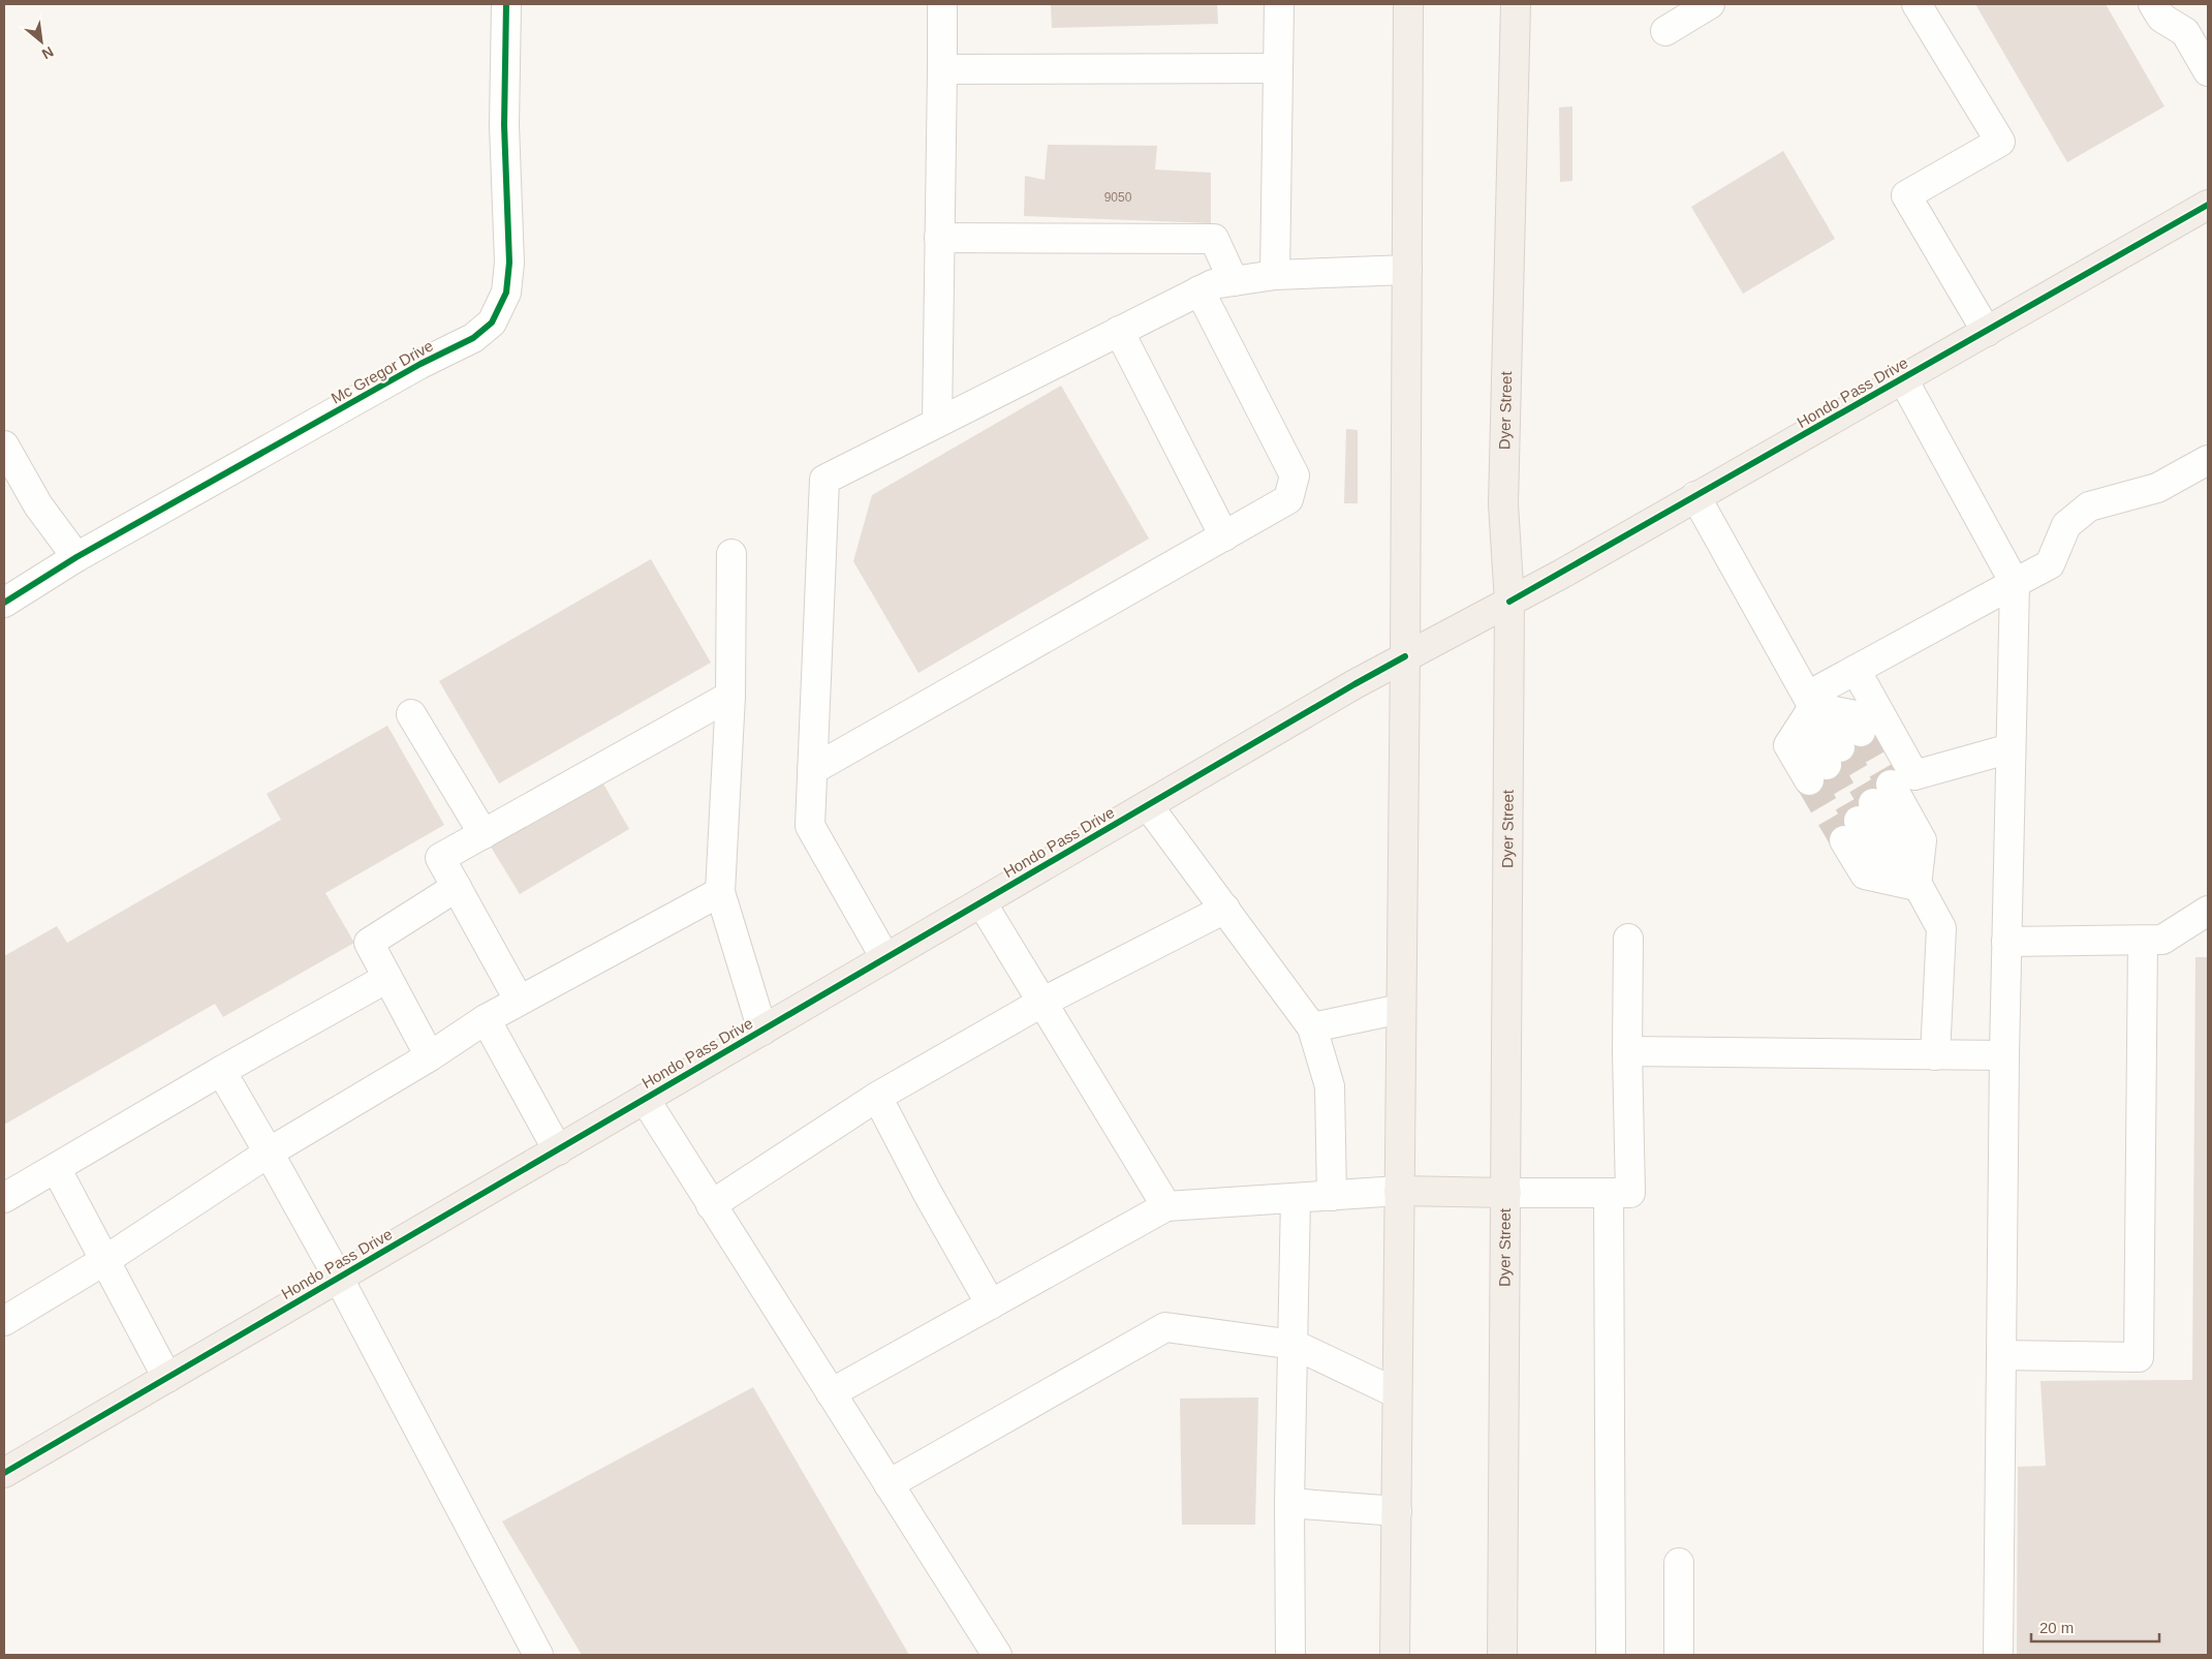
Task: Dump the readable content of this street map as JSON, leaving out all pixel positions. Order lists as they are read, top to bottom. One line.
{"streets":{"main road":["Hondo Pass Drive","Dyer Street"],"street":["Mc Gregor Drive"]},"crossings":[["Hondo Pass Drive","Dyer Street"]],"house_numbers":["9050"],"scale_bar":"20 m","north":"bottom right"}
